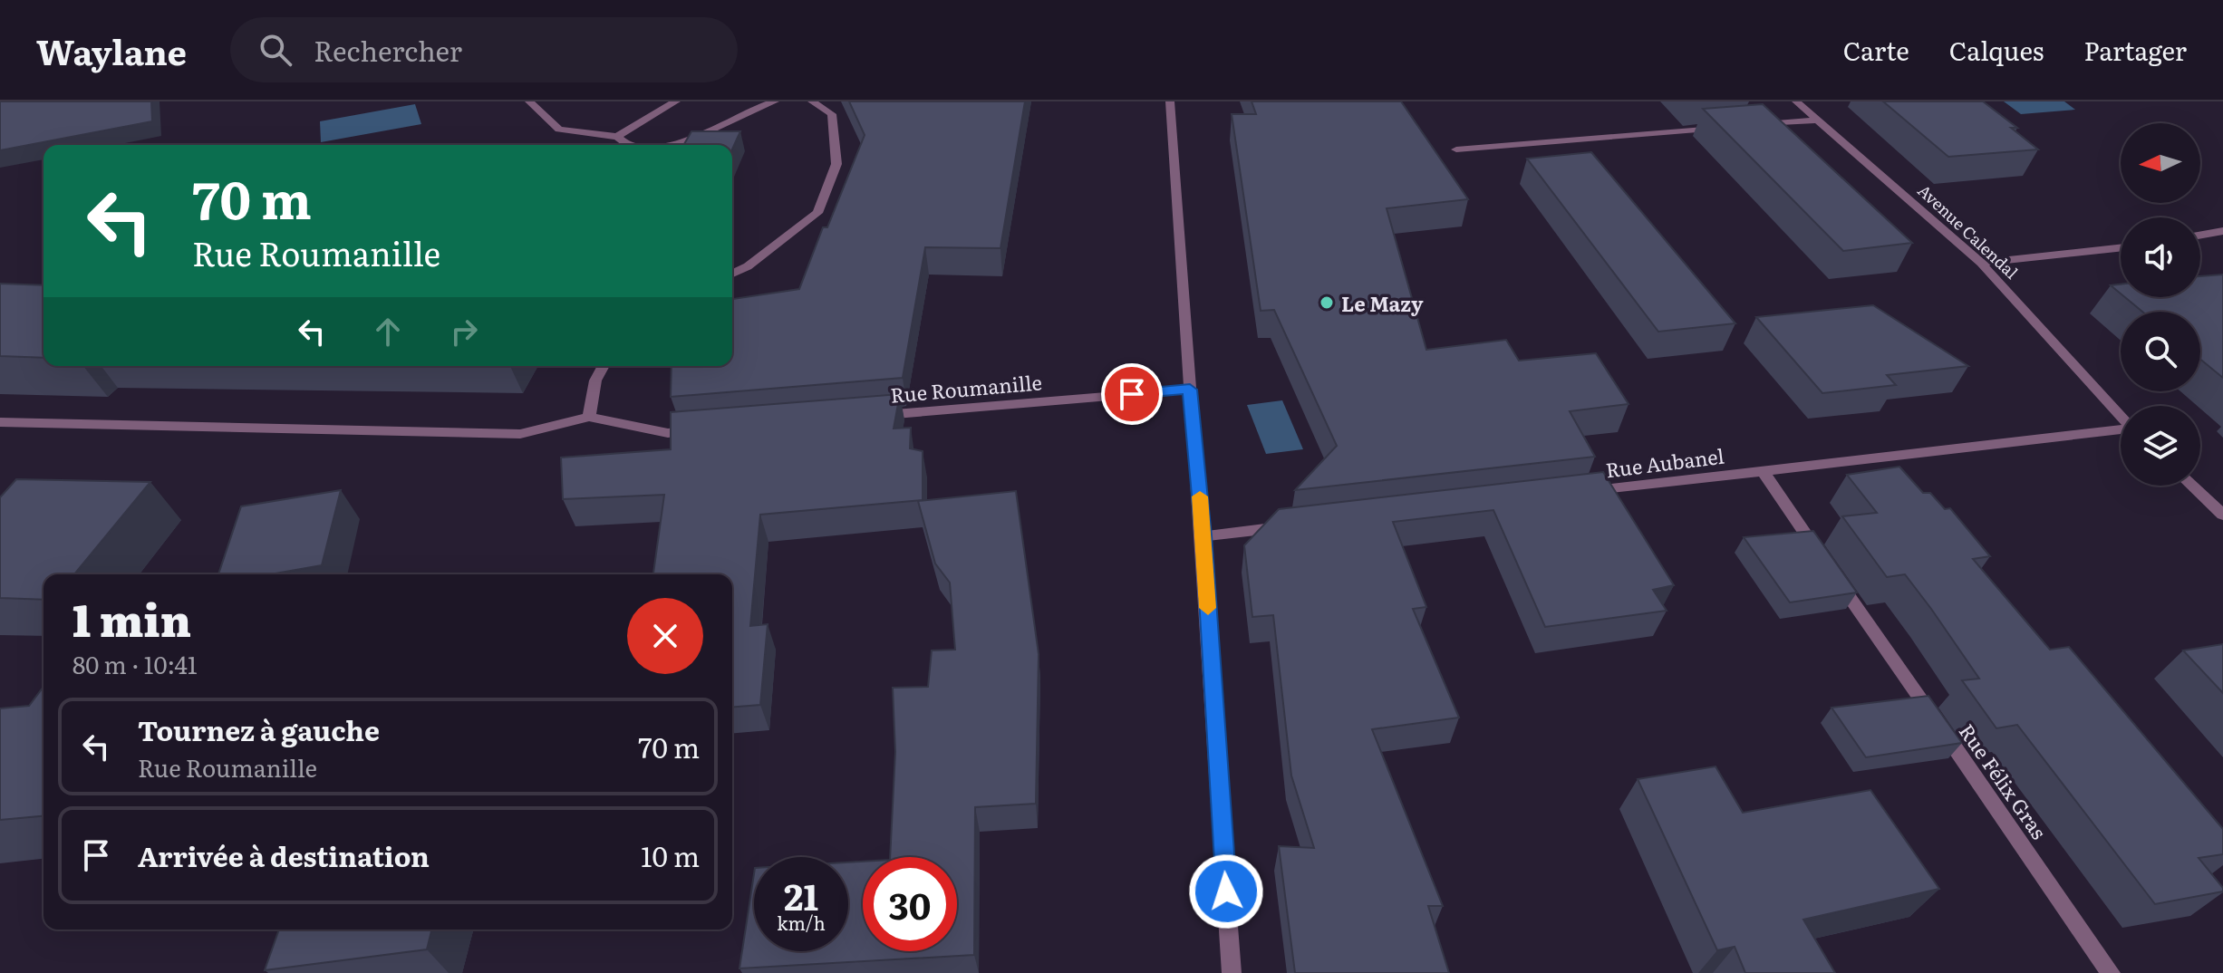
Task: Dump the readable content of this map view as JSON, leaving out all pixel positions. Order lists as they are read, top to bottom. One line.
{"streets":{"street":["Avenue Calendal","Rue Roumanille","Rue Aubanel","Rue Félix Gras"]},"crossings":[["Rue Aubanel","Rue Félix Gras"]],"places":["Le Mazy"],"north":"left","page":{"header":"Waylane","search":"Rechercher","nav":["Carte","Calques","Partager"],"turn":["70 m","Rue Roumanille"],"heading":["1 min","80 m · 10:41"],"list":[{"name":"Tournez à gauche","note":"Rue Roumanille","value":"70 m"},{"name":"Arrivée à destination","value":"10 m"}],"speed":"21 km/h","limit":"30"}}
